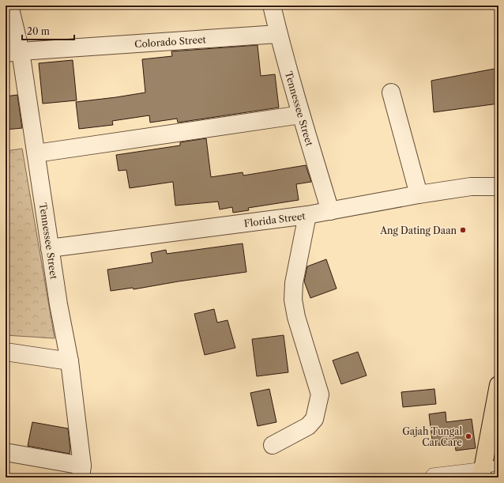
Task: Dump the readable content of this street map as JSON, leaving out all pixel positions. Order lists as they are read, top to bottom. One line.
{"streets":{"street":["Colorado Street","Tennessee Street","Florida Street"]},"crossings":[["Colorado Street","Tennessee Street"],["Tennessee Street","Florida Street"]],"places":["Ang Dating Daan","Gajah Tungal Car Care"],"scale_bar":"20 m"}
